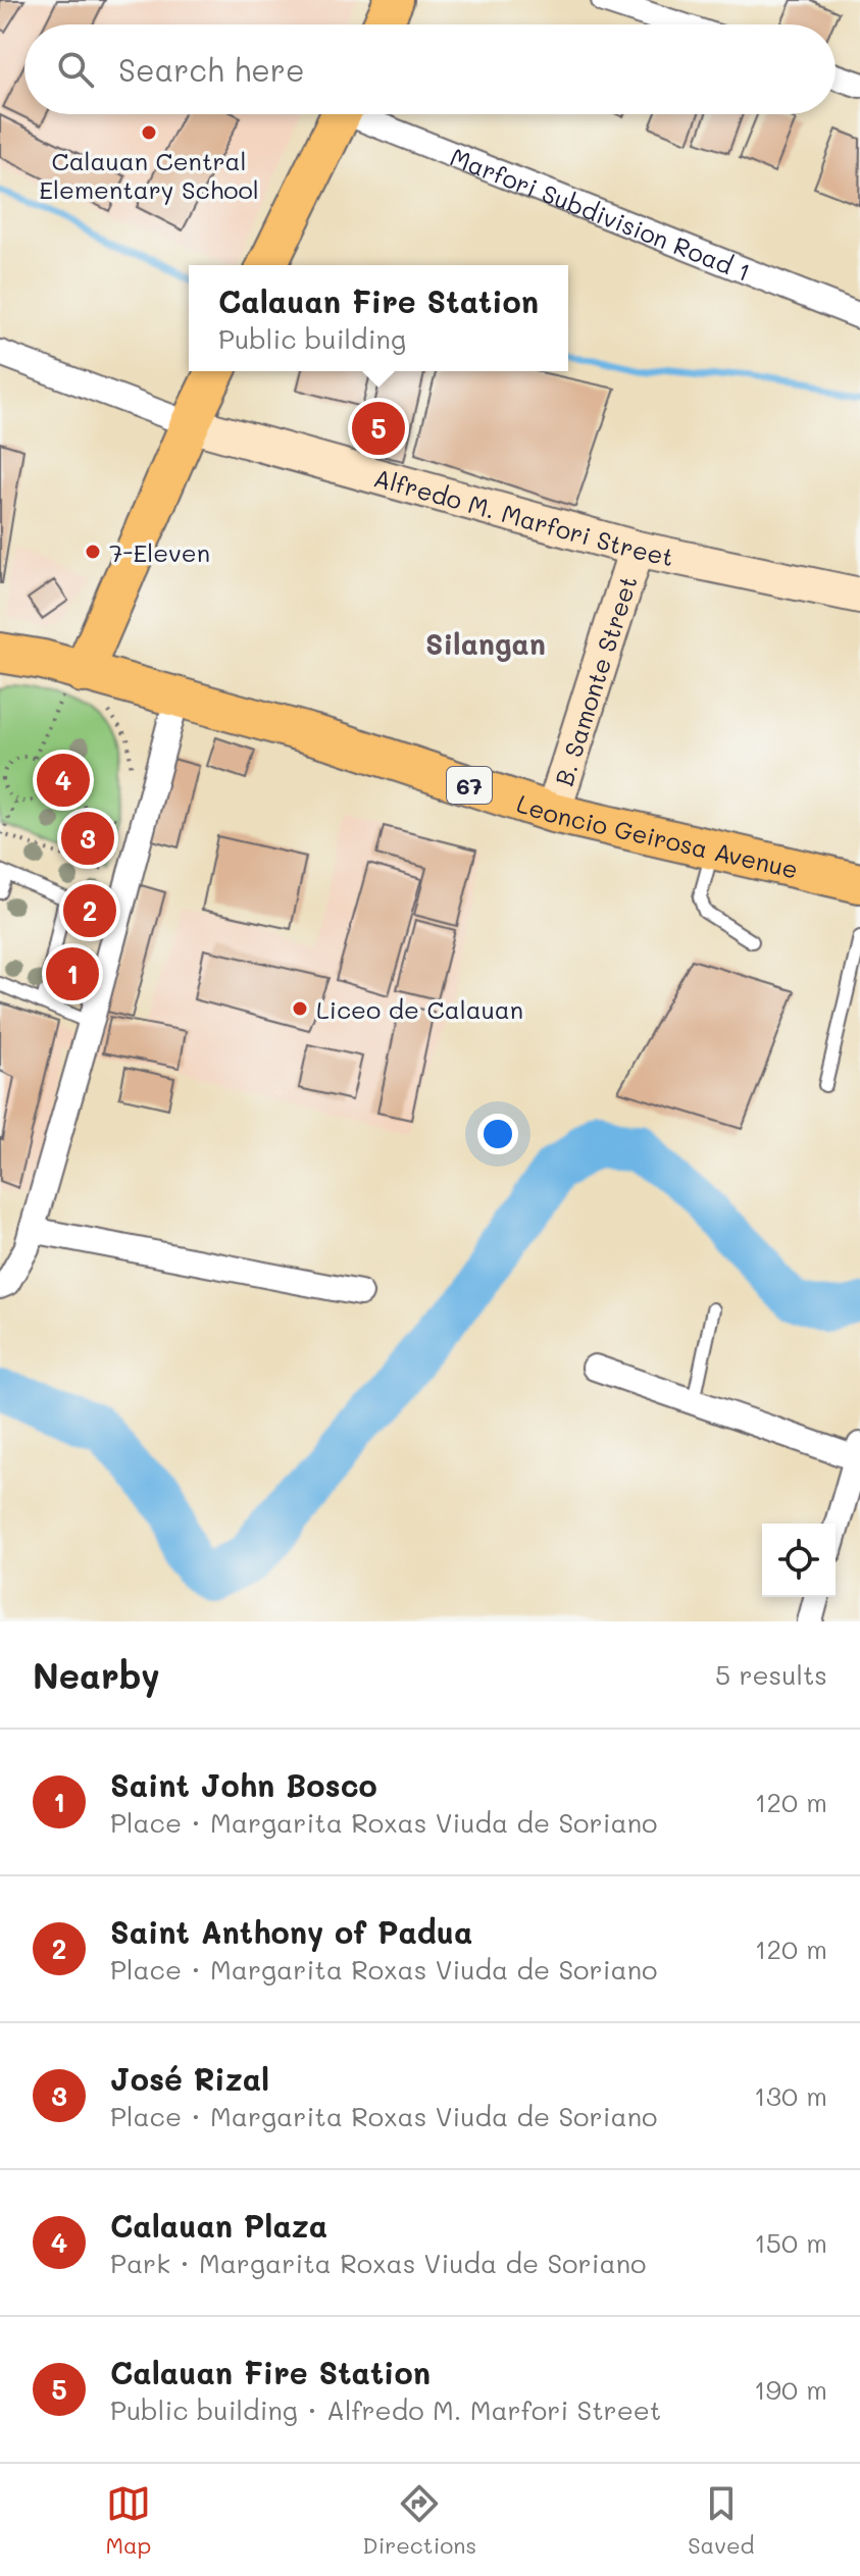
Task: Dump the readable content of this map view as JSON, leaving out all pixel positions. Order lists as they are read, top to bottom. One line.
{"streets":{"main road":["67","Leoncio Geirosa Avenue"],"street":["Marfori Subdivision Road 1","Alfredo M. Marfori Street","B. Samonte Street"]},"crossings":[["Alfredo M. Marfori Street","B. Samonte Street"],["B. Samonte Street","Leoncio Geirosa Avenue"],["67","Leoncio Geirosa Avenue"]],"districts":["Silangan"],"places":["Calauan Central Elementary School","7-Eleven","Liceo de Calauan"],"page":{"search":"Search here","popup":["Calauan Fire Station","Public building"],"pins":["5","4","3","2","1"],"heading":["Nearby","5 results"],"list":[{"mark":"1","name":"Saint John Bosco","note":"Place · Margarita Roxas Viuda de Soriano","value":"120 m"},{"mark":"2","name":"Saint Anthony of Padua","note":"Place · Margarita Roxas Viuda de Soriano","value":"120 m"},{"mark":"3","name":"José Rizal","note":"Place · Margarita Roxas Viuda de Soriano","value":"130 m"},{"mark":"4","name":"Calauan Plaza","note":"Park · Margarita Roxas Viuda de Soriano","value":"150 m"},{"mark":"5","name":"Calauan Fire Station","note":"Public building · Alfredo M. Marfori Street","value":"190 m"}],"nav":["Map","Directions","Saved"]}}
